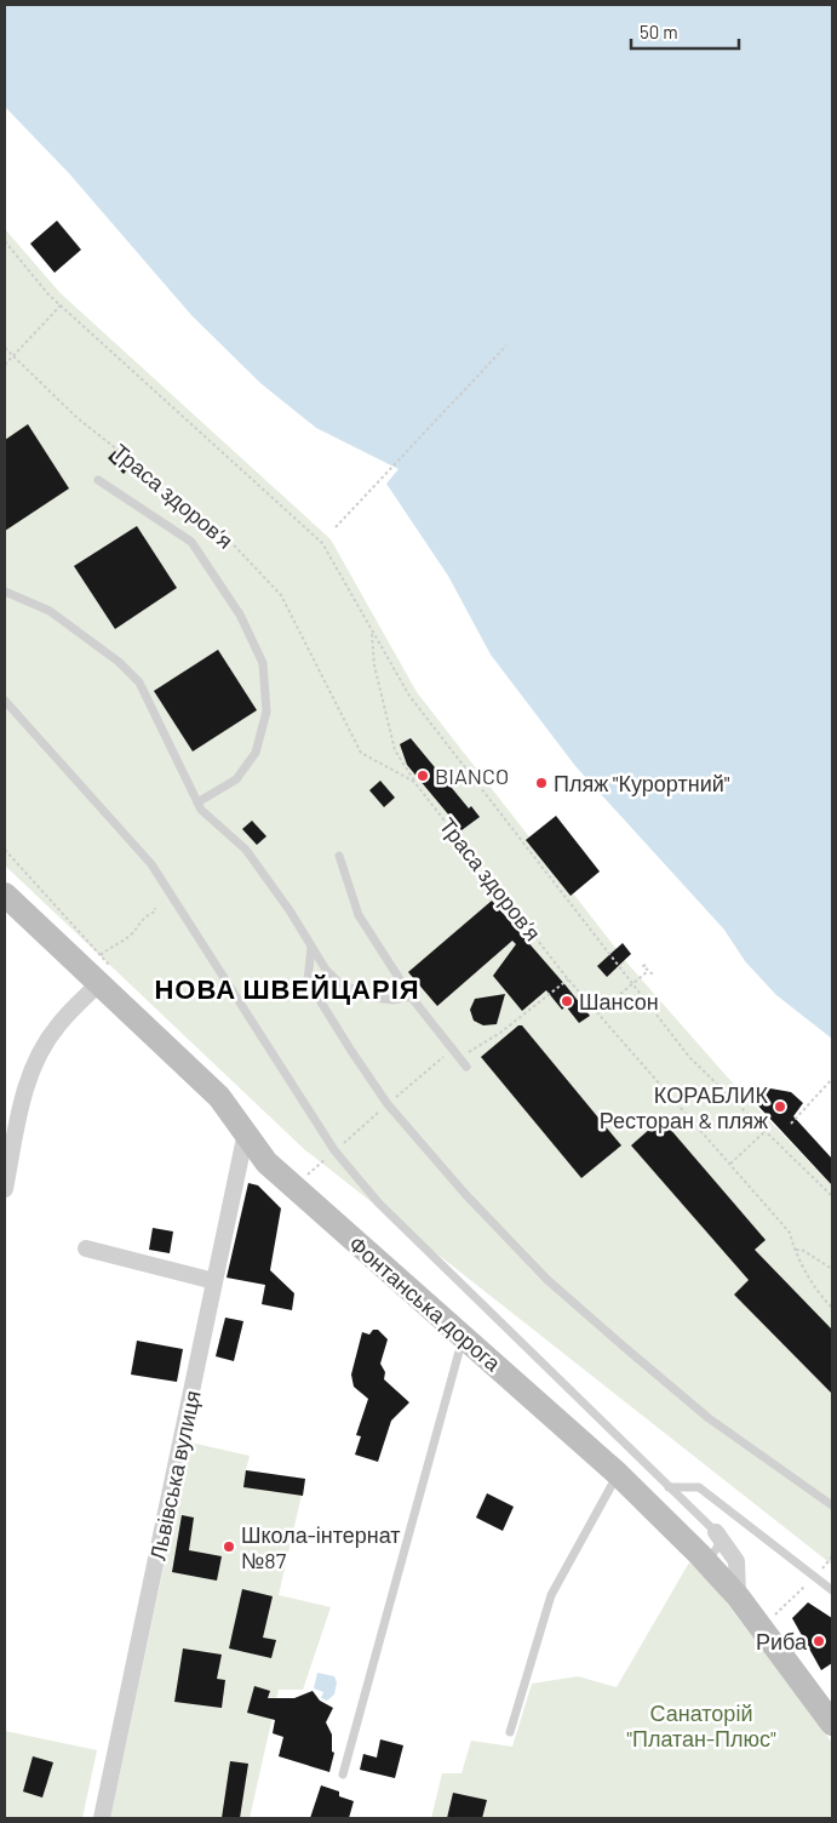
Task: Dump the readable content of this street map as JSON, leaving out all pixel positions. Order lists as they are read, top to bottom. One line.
{"streets":{"main road":["Фонтанська дорога"],"street":["Львівська вулиця"],"path":["Траса здоров’я"]},"crossings":[["Фонтанська дорога","Львівська вулиця"]],"districts":["НОВА ШВЕЙЦАРІЯ"],"parks":["Санаторій \"Платан-Плюс\""],"places":["BIANCO","Пляж \"Курортний\"","Шансон","КОРАБЛИК Ресторан & пляж","Школа-інтернат №87","Риба"],"scale_bar":"50 m"}
